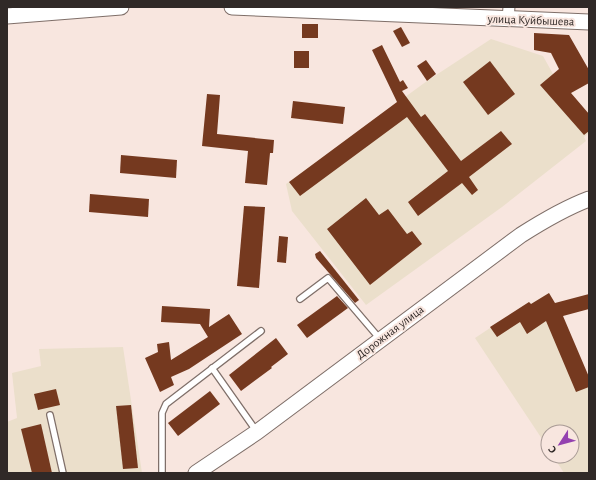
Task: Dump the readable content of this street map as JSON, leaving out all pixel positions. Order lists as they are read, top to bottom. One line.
{"streets":{"street":["улица Куйбышева","Дорожная улица"]},"north":"bottom left"}
